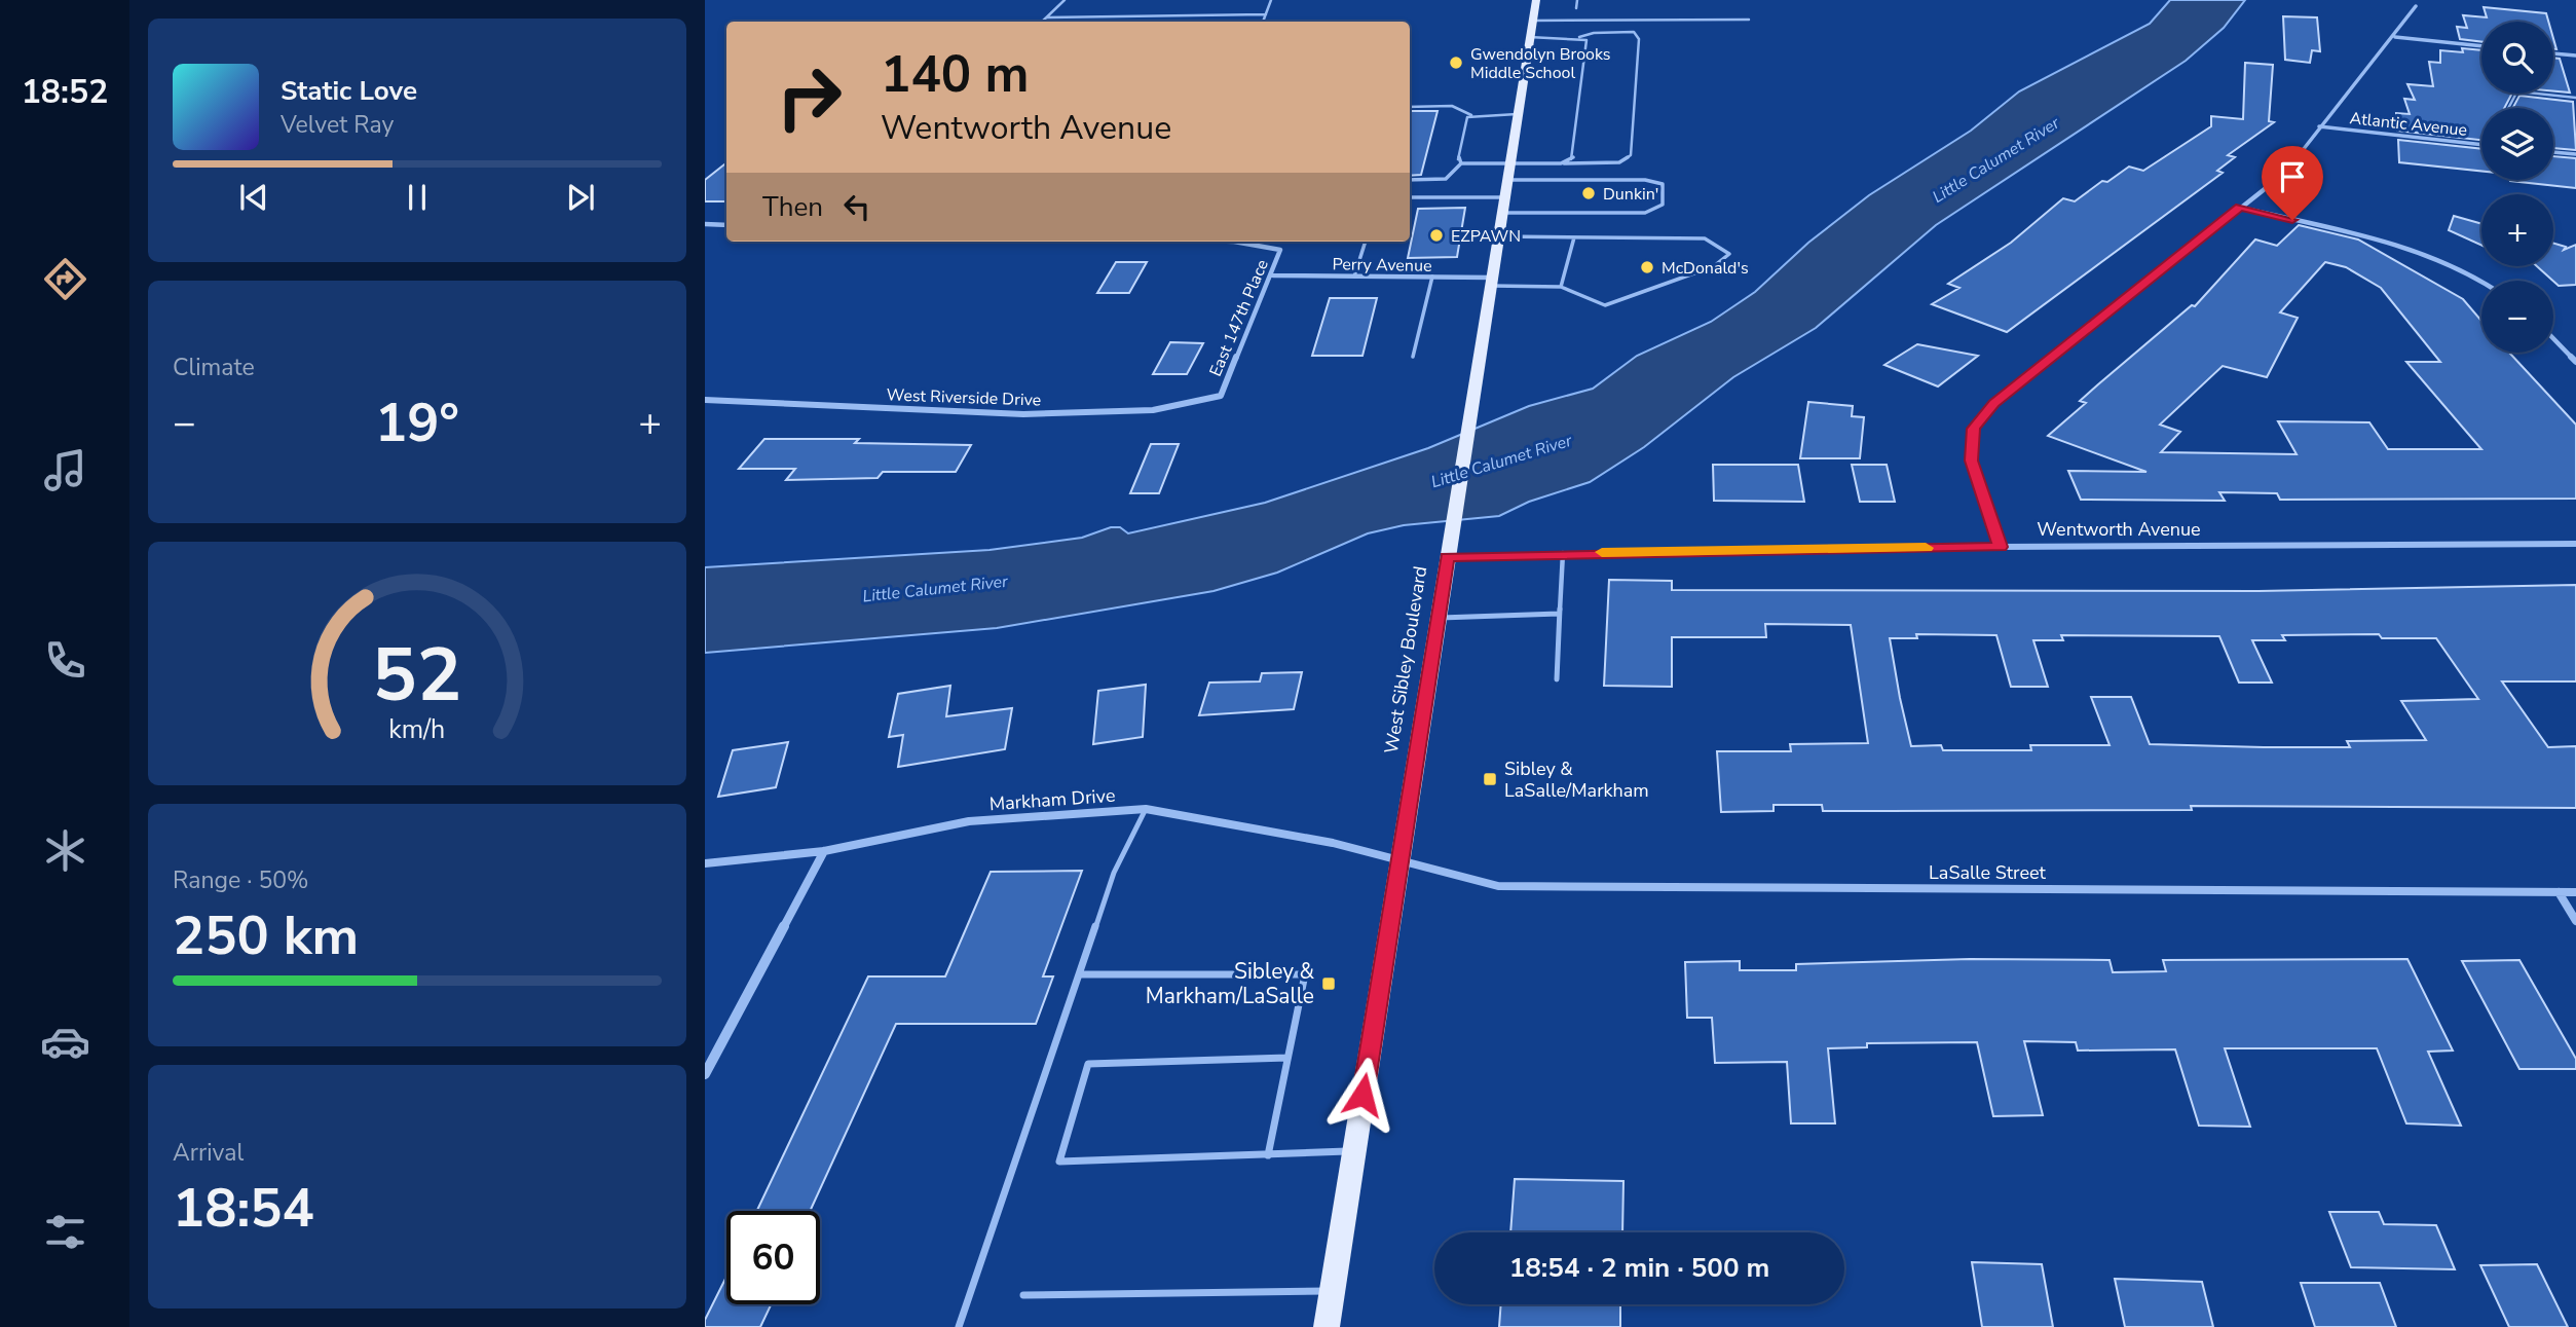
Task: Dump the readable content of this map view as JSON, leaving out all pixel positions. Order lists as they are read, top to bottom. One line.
{"streets":{"main road":["West Sibley Boulevard"],"street":["Atlantic Avenue","Perry Avenue","East 147th Place","West Riverside Drive","Wentworth Avenue","Markham Drive","LaSalle Street"]},"crossings":[["Perry Avenue","East 147th Place"],["Perry Avenue","West Sibley Boulevard"],["East 147th Place","West Riverside Drive"],["Wentworth Avenue","West Sibley Boulevard"],["West Sibley Boulevard","Markham Drive"],["West Sibley Boulevard","LaSalle Street"],["Markham Drive","LaSalle Street"]],"water":["Little Calumet River"],"places":{"other":["Gwendolyn Brooks Middle School","Dunkin'","EZPAWN","McDonald's"],"transit":["Sibley & LaSalle/Markham","Sibley & Markham/LaSalle"]},"page":{"tabs":"18:52","map_buttons":["+","−"],"turn":["140 m","Wentworth Avenue"],"song":["Static Love","Velvet Ray"],"then":"Then","tile":["Climate",["Range · 50%","250 km"],["Arrival","18:54"]],"heat":["−","19°","+"],"limit":"60","trip":"18:54 · 2 min · 500 m","gauge":["52","km/h"]}}
